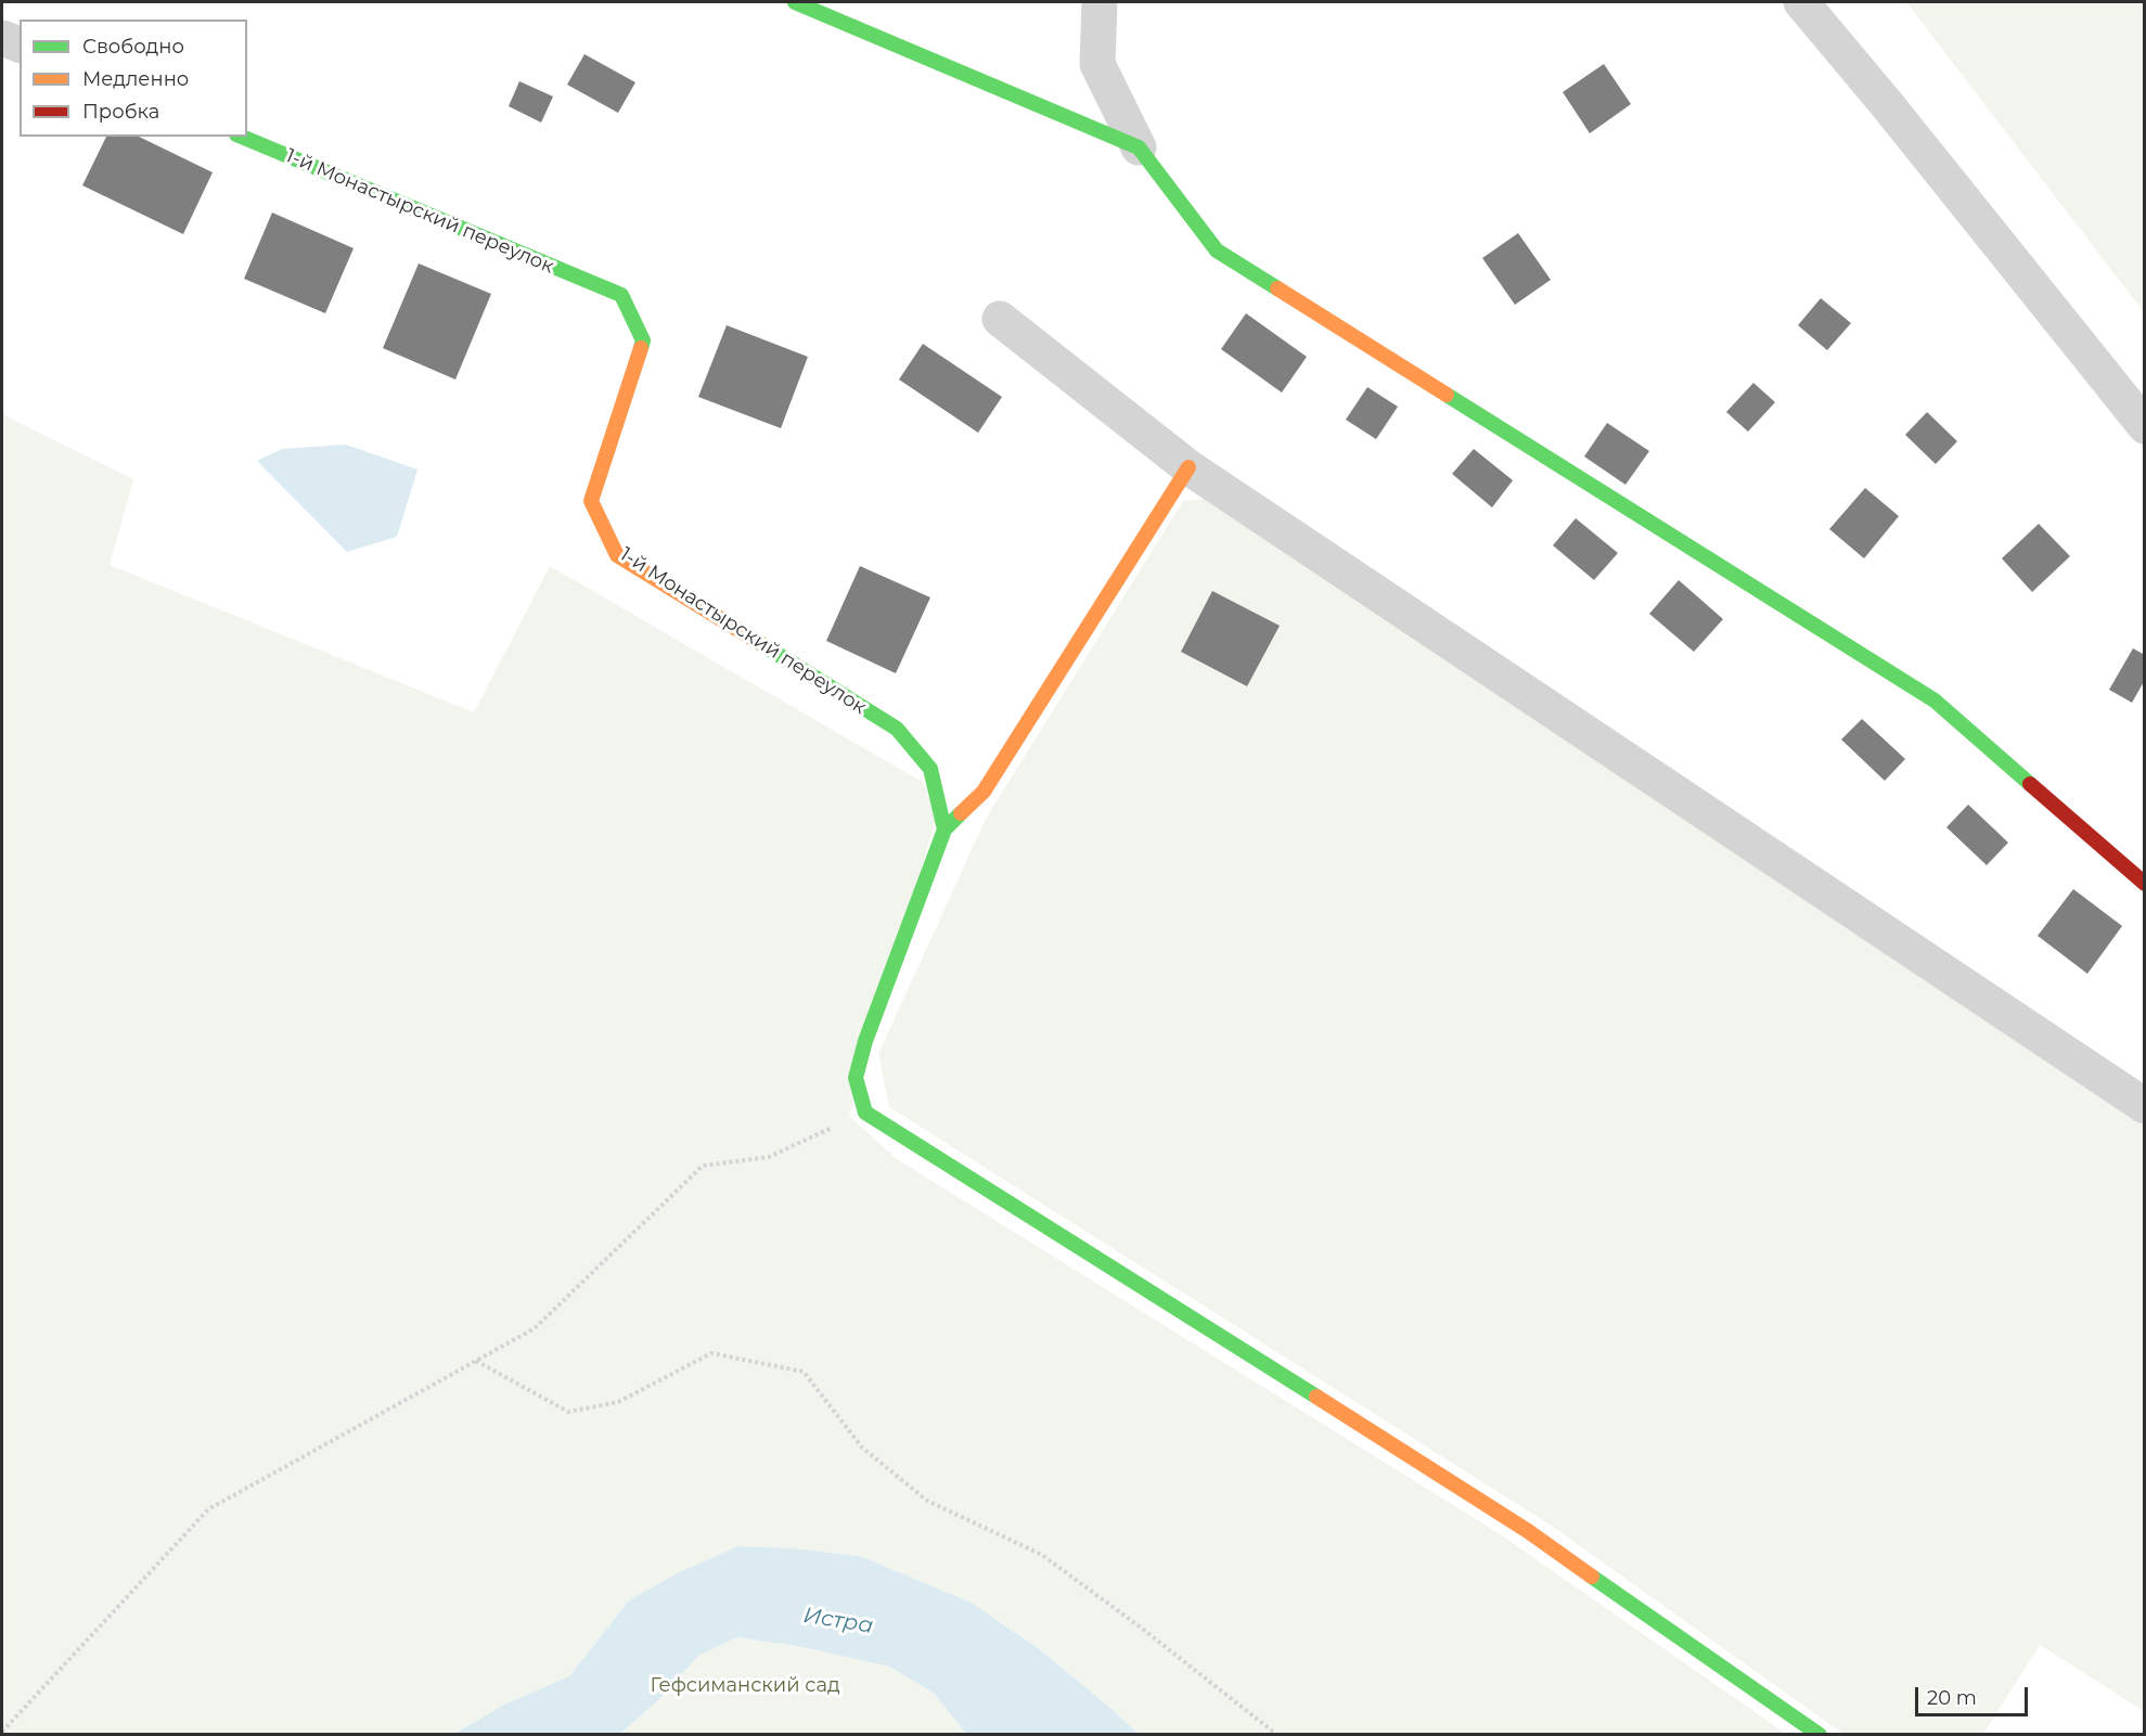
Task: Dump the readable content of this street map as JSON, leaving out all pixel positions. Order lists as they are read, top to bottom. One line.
{"streets":{"street":["1-й Монастырский переулок"]},"water":["Истра"],"parks":["Гефсиманский сад"],"legend":["Свободно","Медленно","Пробка"],"scale_bar":"20 m"}
